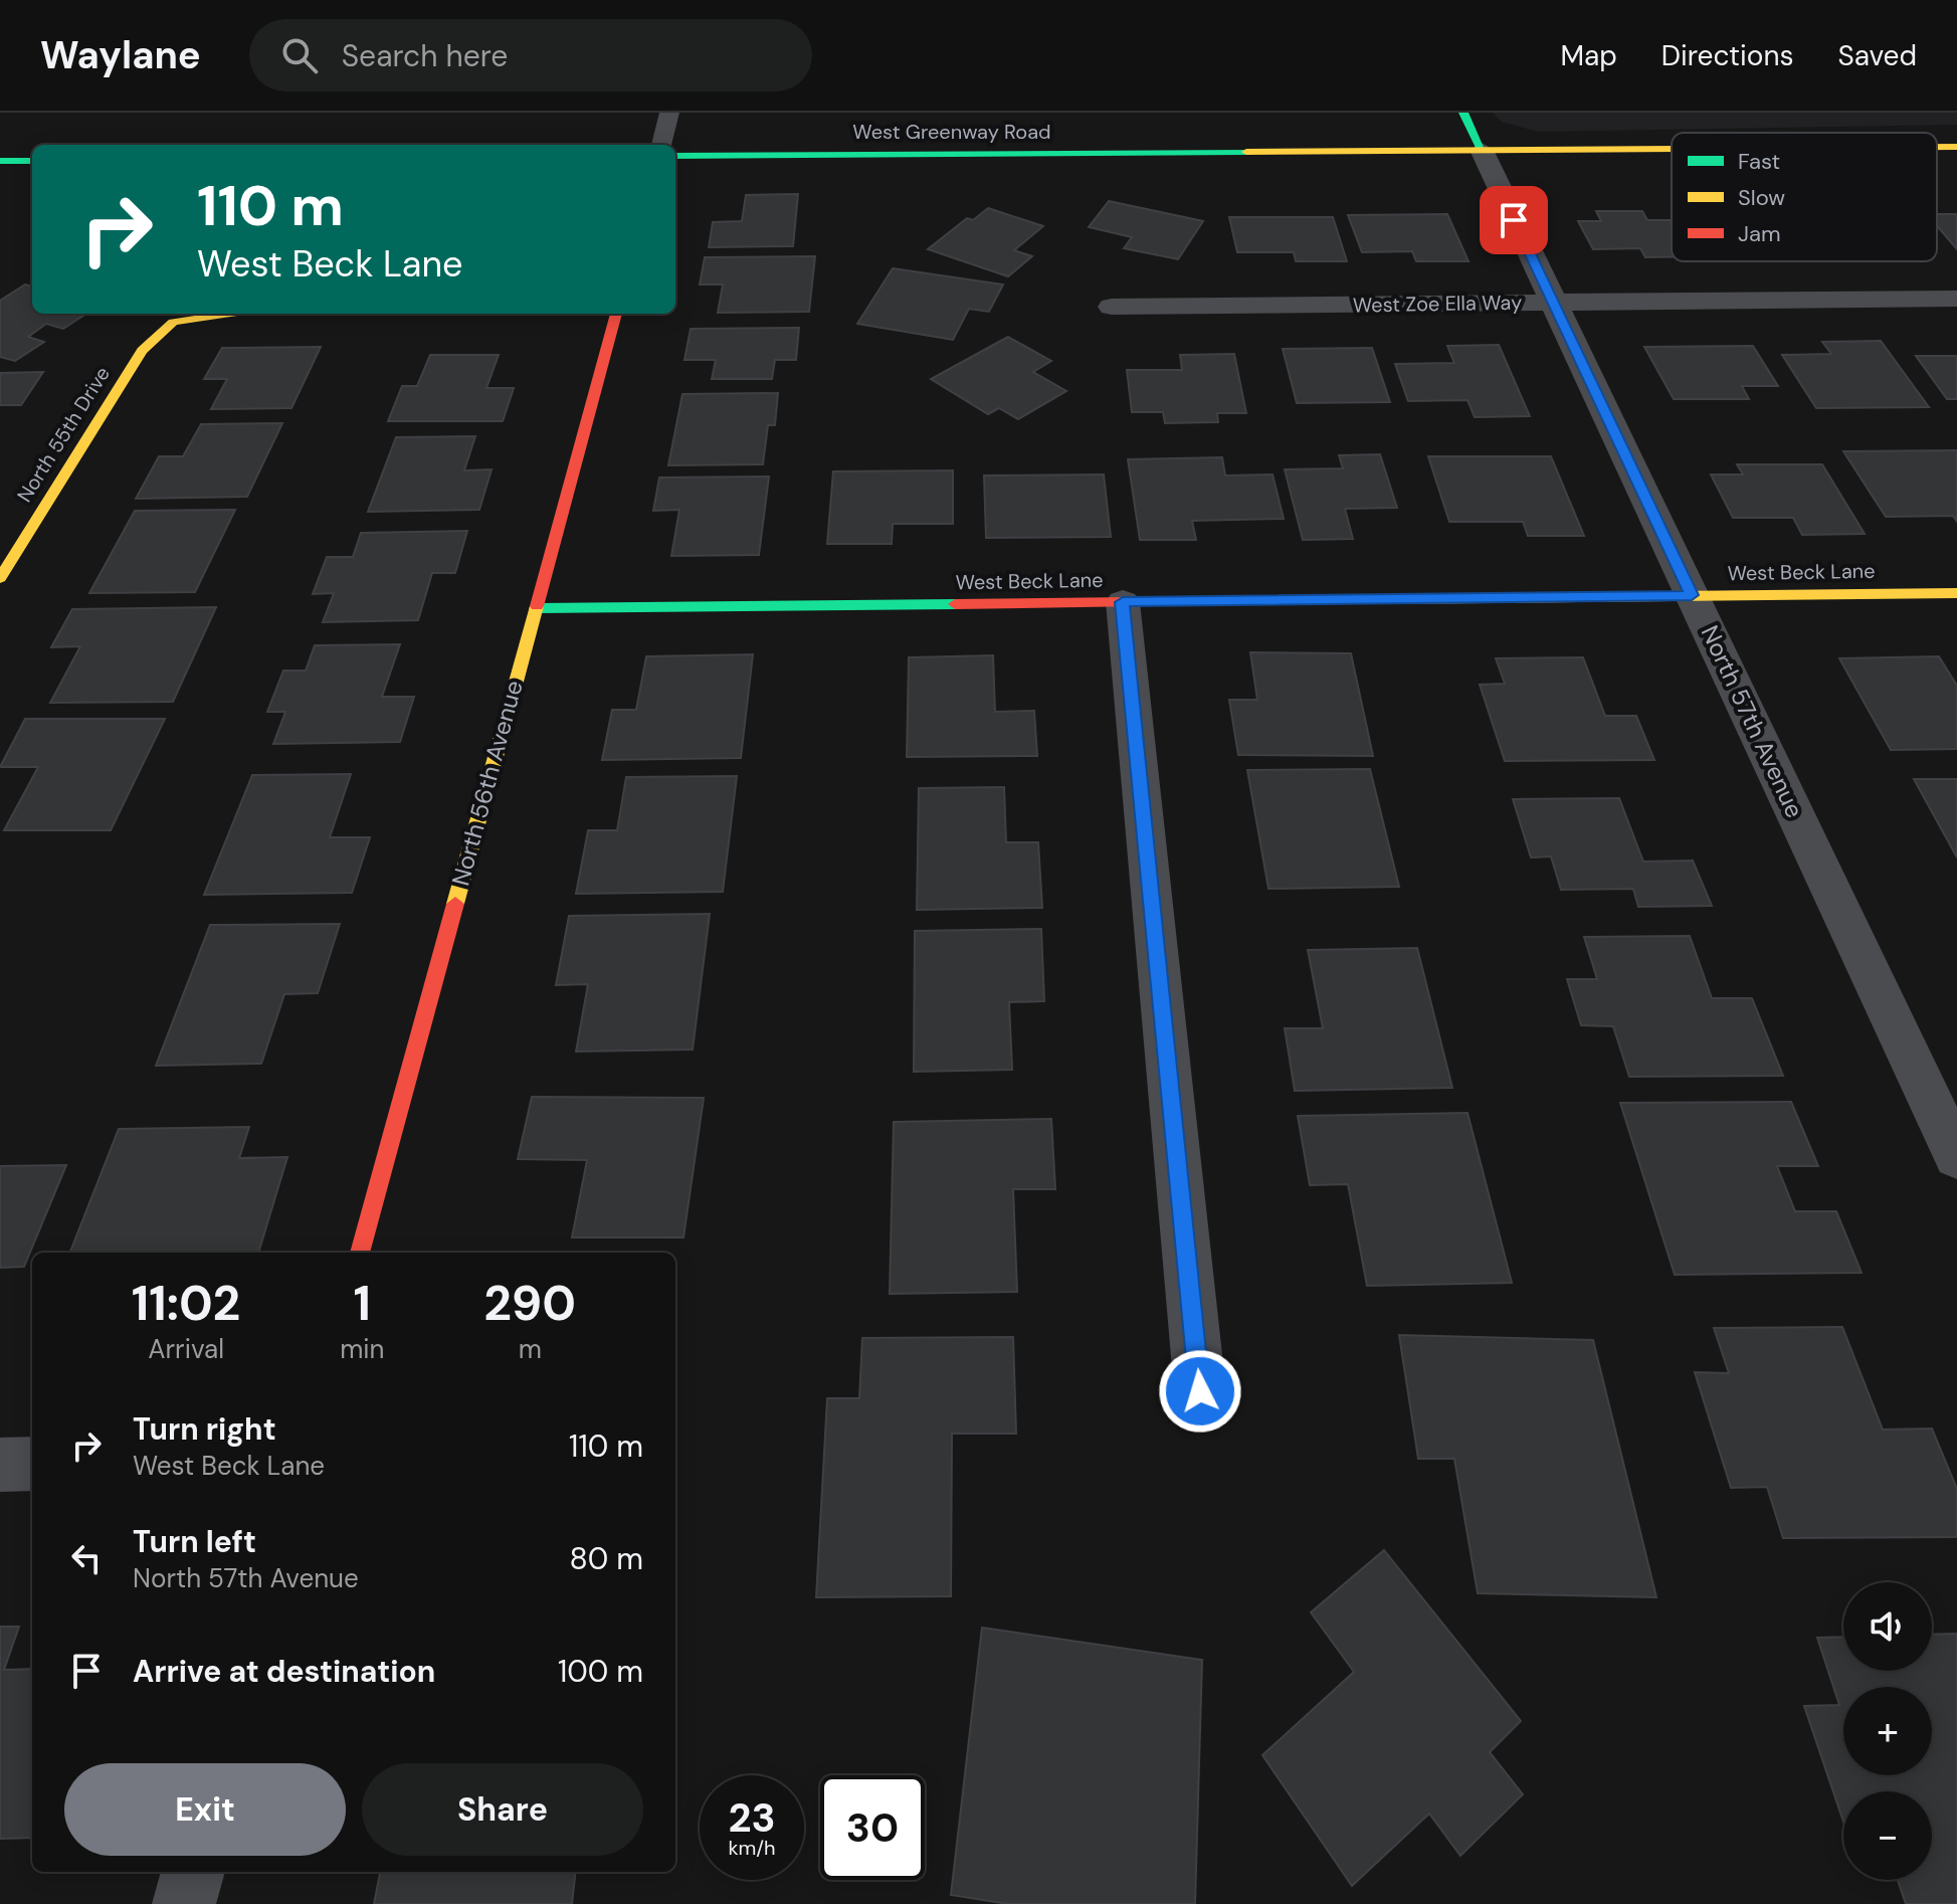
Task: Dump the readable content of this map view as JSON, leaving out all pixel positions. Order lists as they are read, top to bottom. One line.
{"streets":{"street":["West Greenway Road","West Zoe Ella Way","North 55th Drive","West Beck Lane","North 57th Avenue","North 56th Avenue"]},"crossings":[["West Greenway Road","North 57th Avenue"],["West Zoe Ella Way","North 57th Avenue"],["West Beck Lane","North 57th Avenue"],["West Beck Lane","North 56th Avenue"]],"legend":["Fast","Slow","Jam"],"page":{"header":"Waylane","search":"Search here","nav":["Map","Directions","Saved"],"turn":["110 m","West Beck Lane"],"eta":["11:02","Arrival","1","min","290","m"],"list":[{"name":"Turn right","note":"West Beck Lane","value":"110 m"},{"name":"Turn left","note":"North 57th Avenue","value":"80 m"},{"name":"Arrive at destination","value":"100 m"}],"map_buttons":["+","−"],"buttons":["Exit","Share"],"speed":"23 km/h","limit":"30"}}
